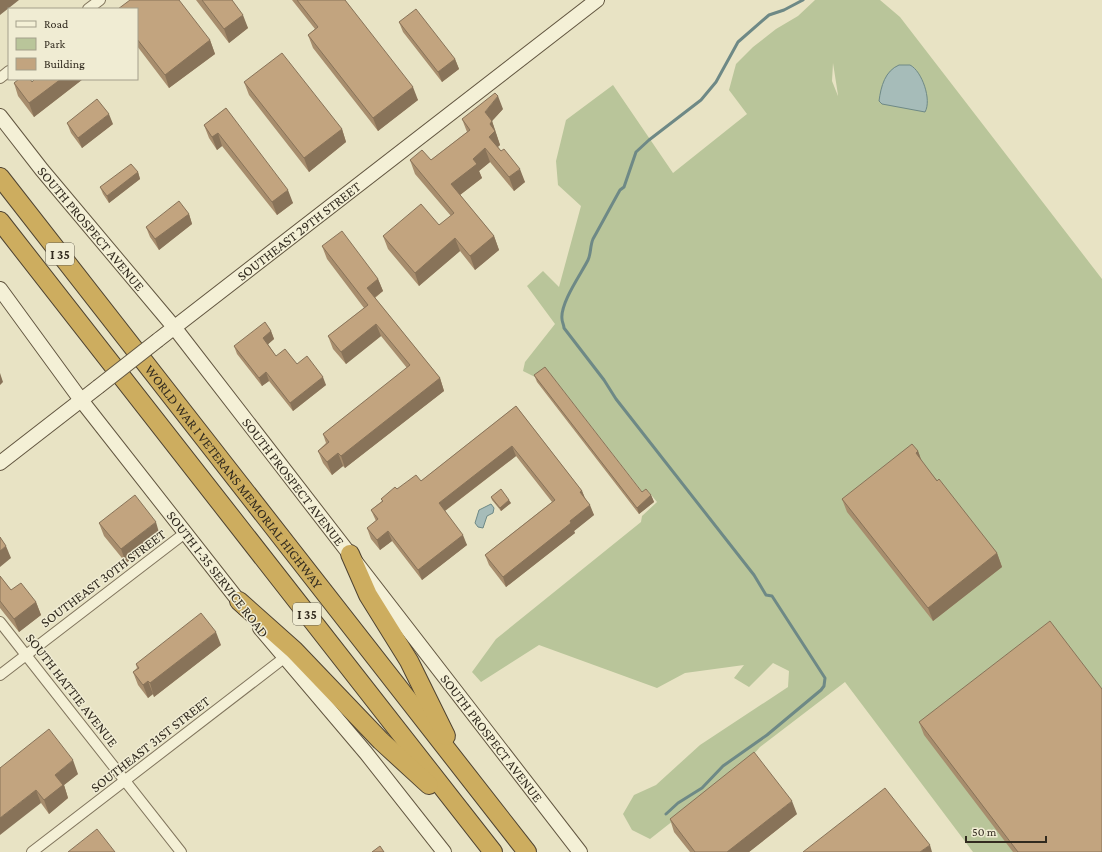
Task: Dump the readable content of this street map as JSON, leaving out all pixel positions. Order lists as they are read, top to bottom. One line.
{"streets":{"highway":["I 35","WORLD WAR I VETERANS MEMORIAL HIGHWAY"],"main road":["SOUTH PROSPECT AVENUE","SOUTHEAST 29TH STREET","SOUTH I-35 SERVICE ROAD"],"street":["SOUTHEAST 30TH STREET","SOUTH HATTIE AVENUE","SOUTHEAST 31ST STREET"]},"crossings":[["SOUTH PROSPECT AVENUE","SOUTHEAST 29TH STREET"],["SOUTHEAST 29TH STREET","SOUTH I-35 SERVICE ROAD"],["SOUTH I-35 SERVICE ROAD","SOUTHEAST 30TH STREET"],["SOUTH I-35 SERVICE ROAD","SOUTHEAST 31ST STREET"],["SOUTHEAST 30TH STREET","SOUTH HATTIE AVENUE"],["SOUTH HATTIE AVENUE","SOUTHEAST 31ST STREET"]],"legend":["Road","Park","Building"],"scale_bar":"50 m"}
